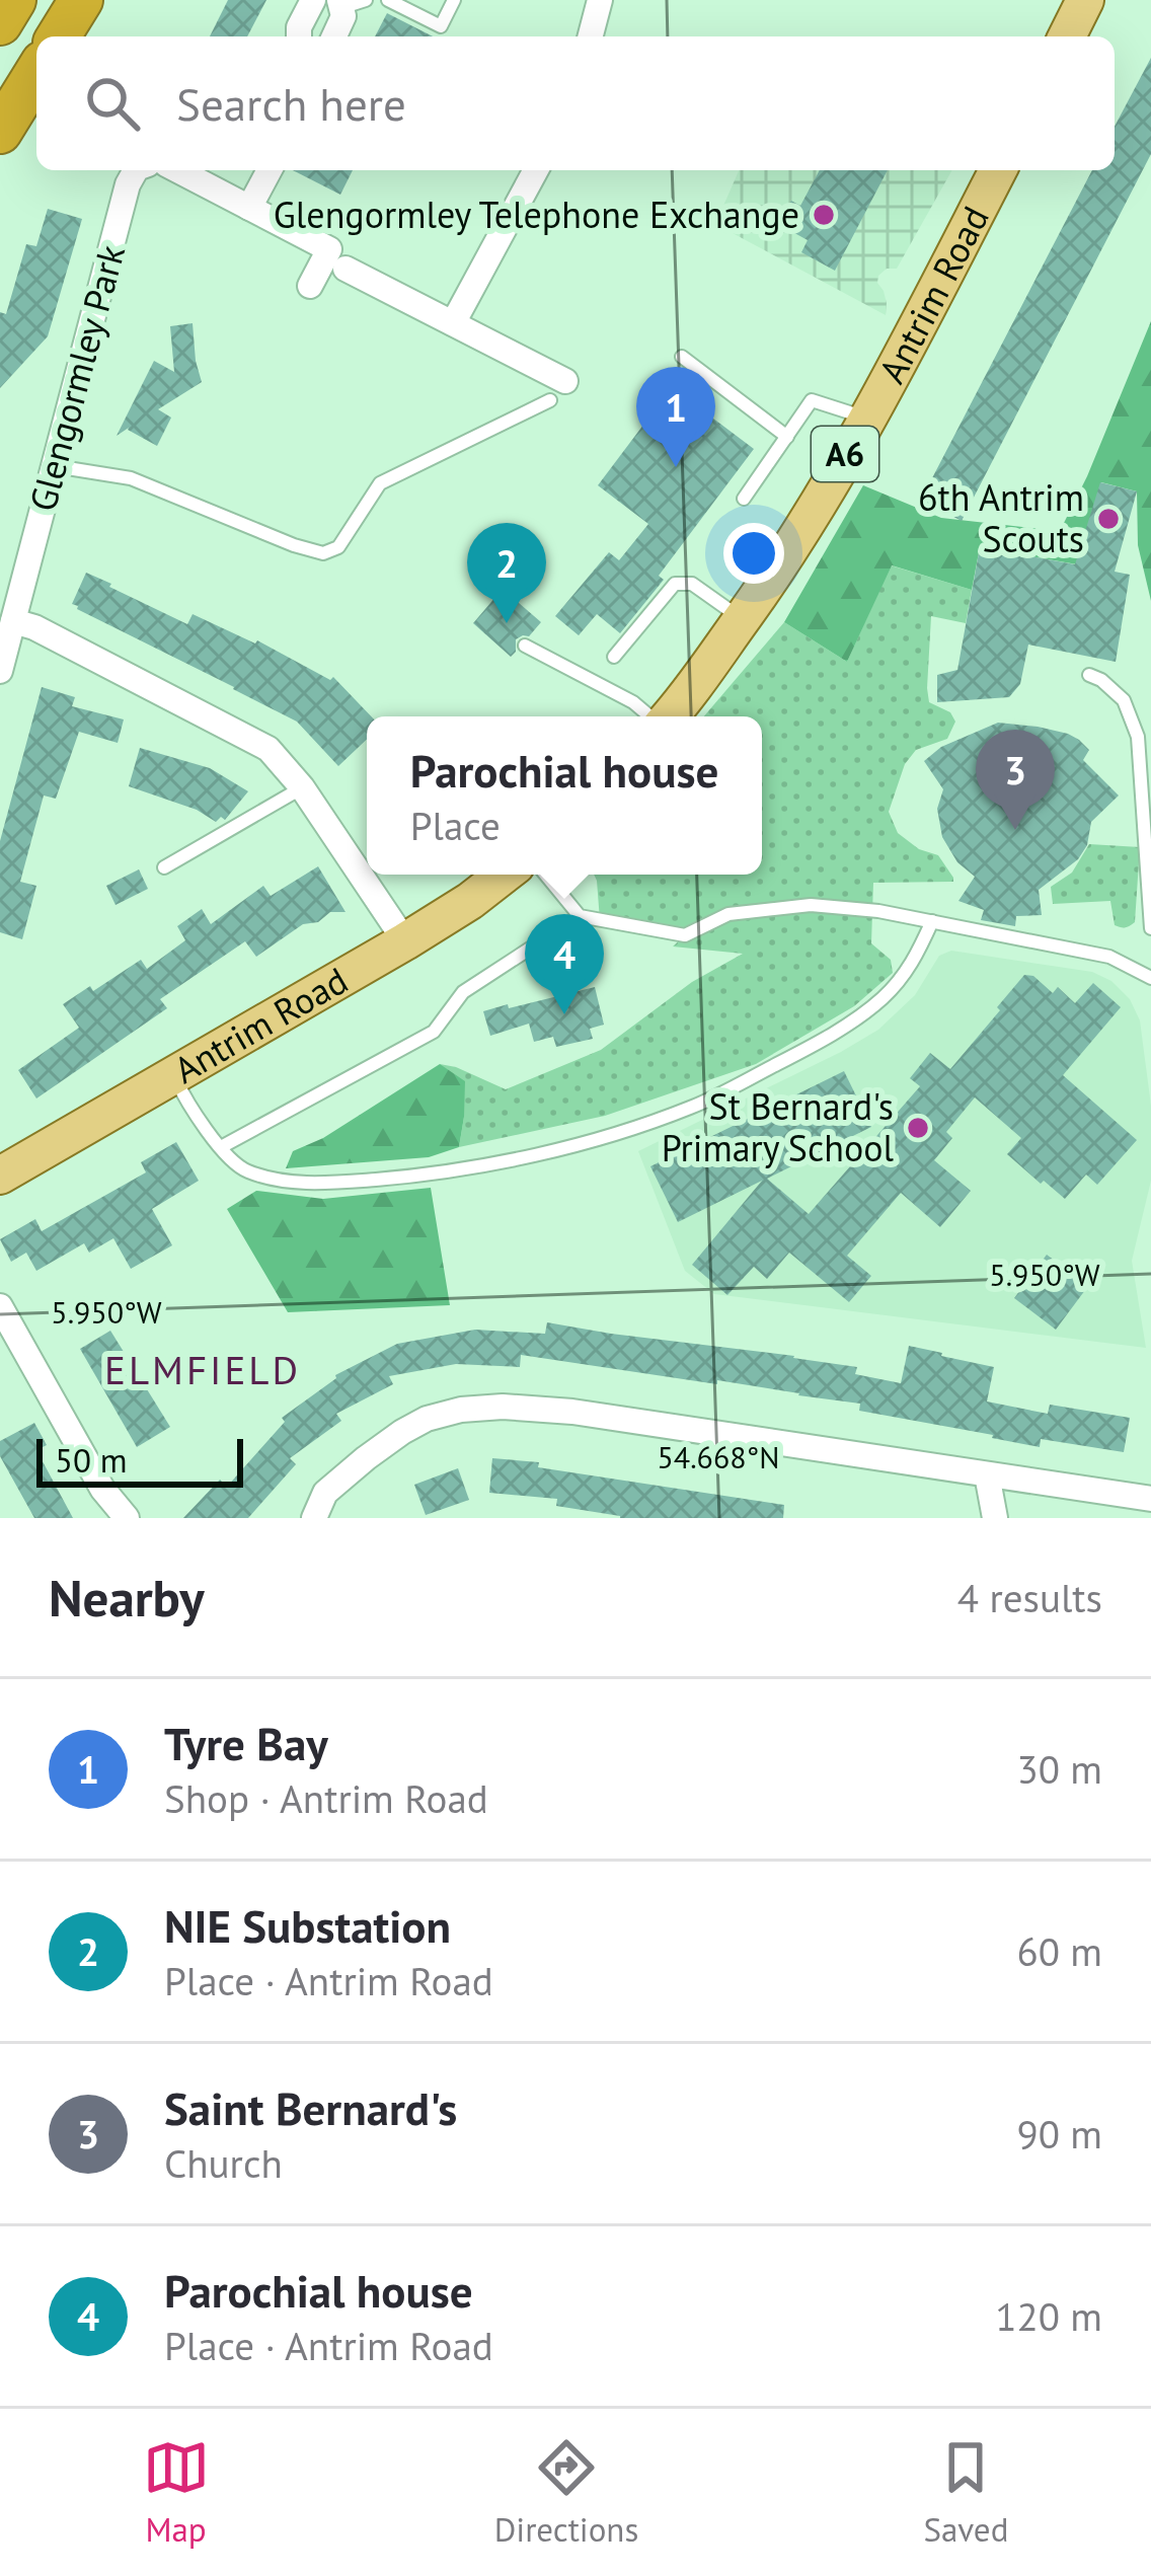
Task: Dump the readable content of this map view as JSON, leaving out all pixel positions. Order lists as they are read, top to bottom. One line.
{"streets":{"main road":["Antrim Road","A6"],"street":["Glengormley Park"]},"districts":["ELMFIELD"],"places":["Glengormley Telephone Exchange","6th Antrim Scouts","St Bernard's Primary School"],"scale_bar":"50 m","page":{"search":"Search here","pins":["1","2","3","4"],"popup":["Parochial house","Place"],"scale":"50 m","heading":["Nearby","4 results"],"list":[{"mark":"1","name":"Tyre Bay","note":"Shop · Antrim Road","value":"30 m"},{"mark":"2","name":"NIE Substation","note":"Place · Antrim Road","value":"60 m"},{"mark":"3","name":"Saint Bernard's","note":"Church","value":"90 m"},{"mark":"4","name":"Parochial house","note":"Place · Antrim Road","value":"120 m"}],"nav":["Map","Directions","Saved"]},"coordinates":["5.950°W","54.668°N"]}
